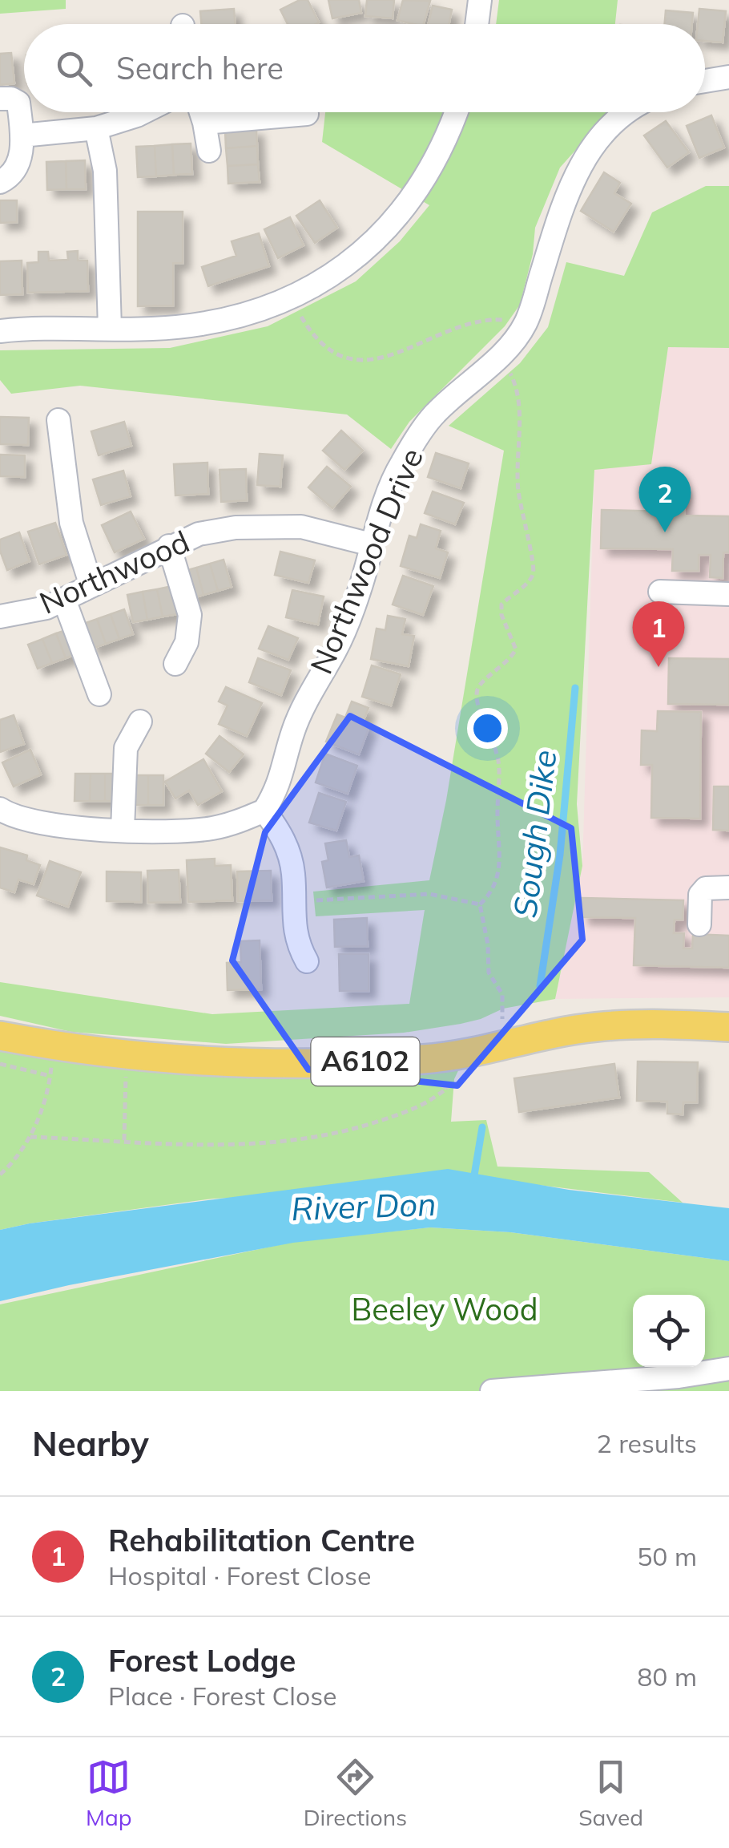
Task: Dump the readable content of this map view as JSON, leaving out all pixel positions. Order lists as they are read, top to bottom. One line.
{"streets":{"main road":["A6102"],"street":["Northwood Drive","Northwood"]},"crossings":[["Northwood Drive","Northwood"]],"water":["Sough Dike","River Don"],"parks":["Beeley Wood"],"page":{"search":"Search here","pins":["2","1"],"heading":["Nearby","2 results"],"list":[{"mark":"1","name":"Rehabilitation Centre","note":"Hospital · Forest Close","value":"50 m"},{"mark":"2","name":"Forest Lodge","note":"Place · Forest Close","value":"80 m"}],"nav":["Map","Directions","Saved"]}}
